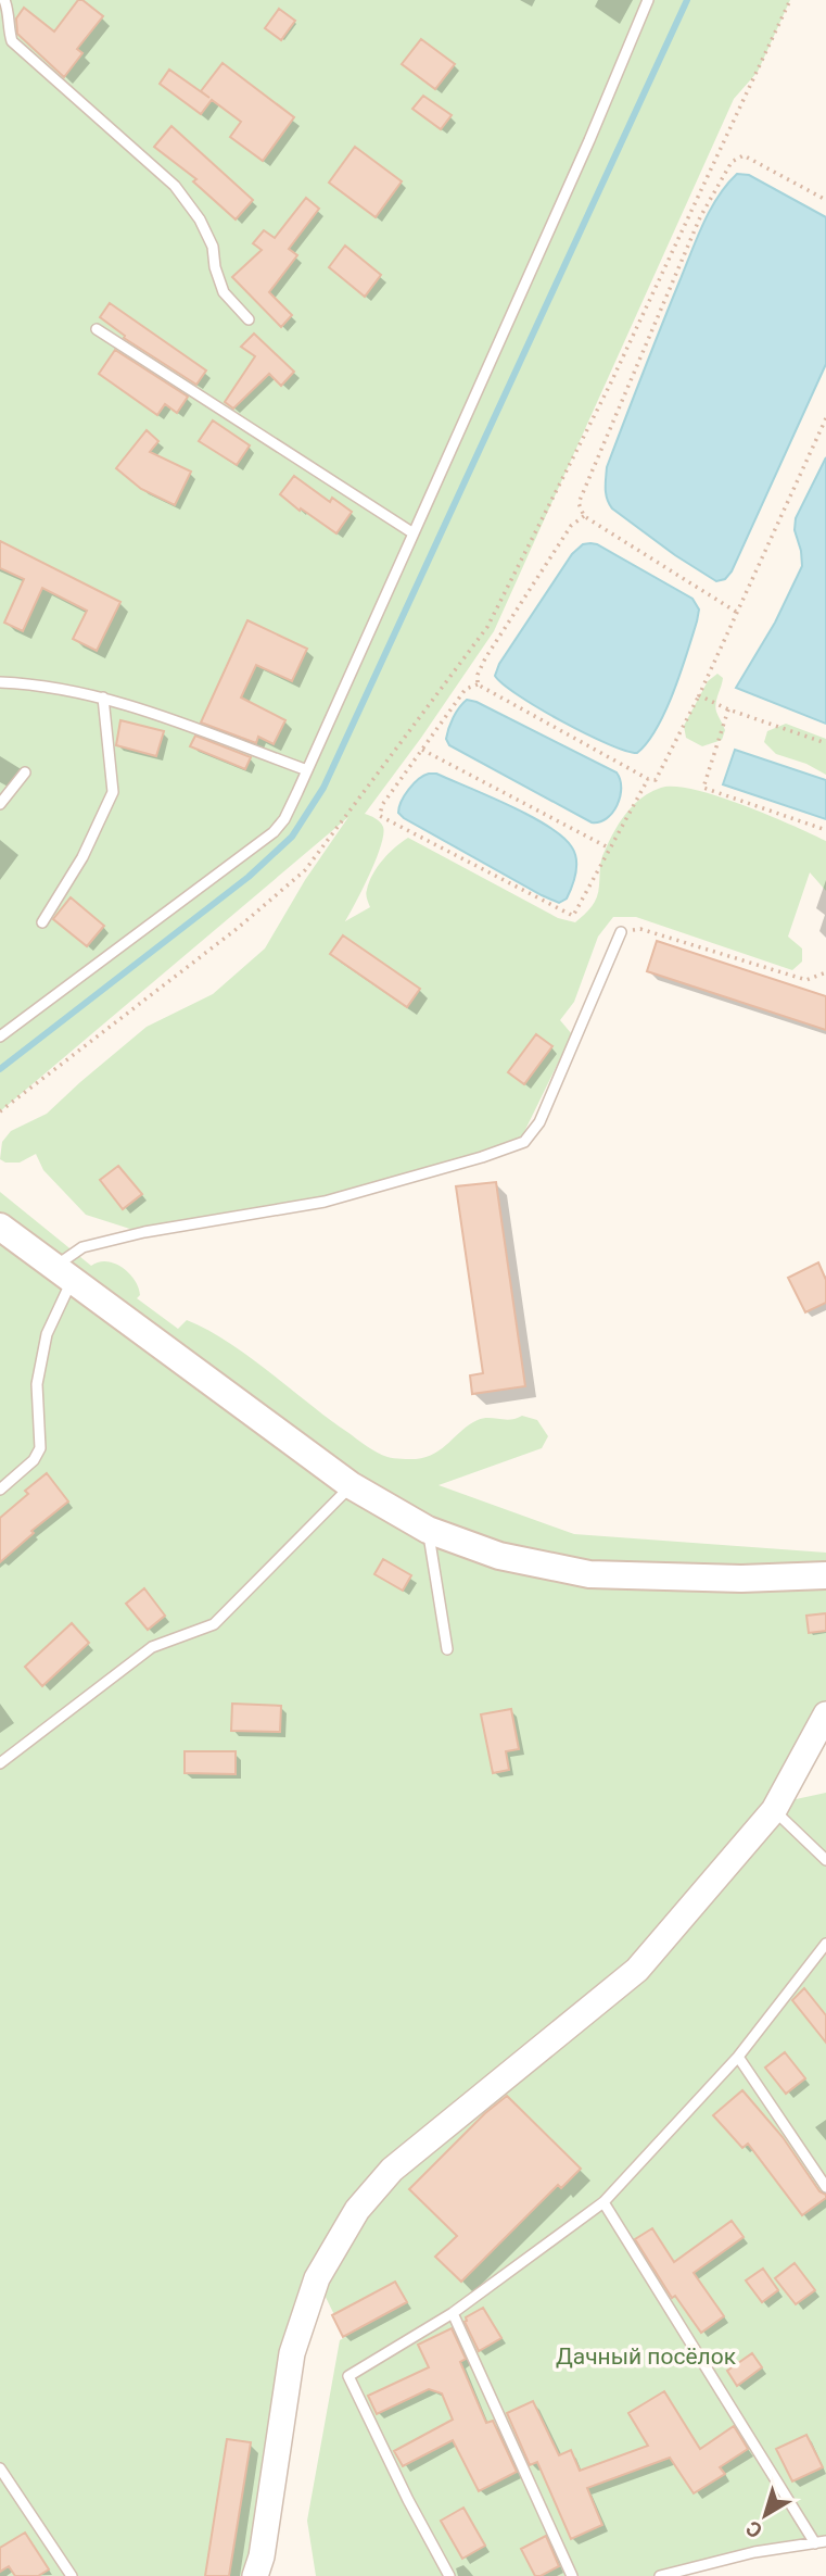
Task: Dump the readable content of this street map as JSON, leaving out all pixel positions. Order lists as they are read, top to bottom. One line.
{"parks":["Дачный посёлок"],"north":"bottom left"}
